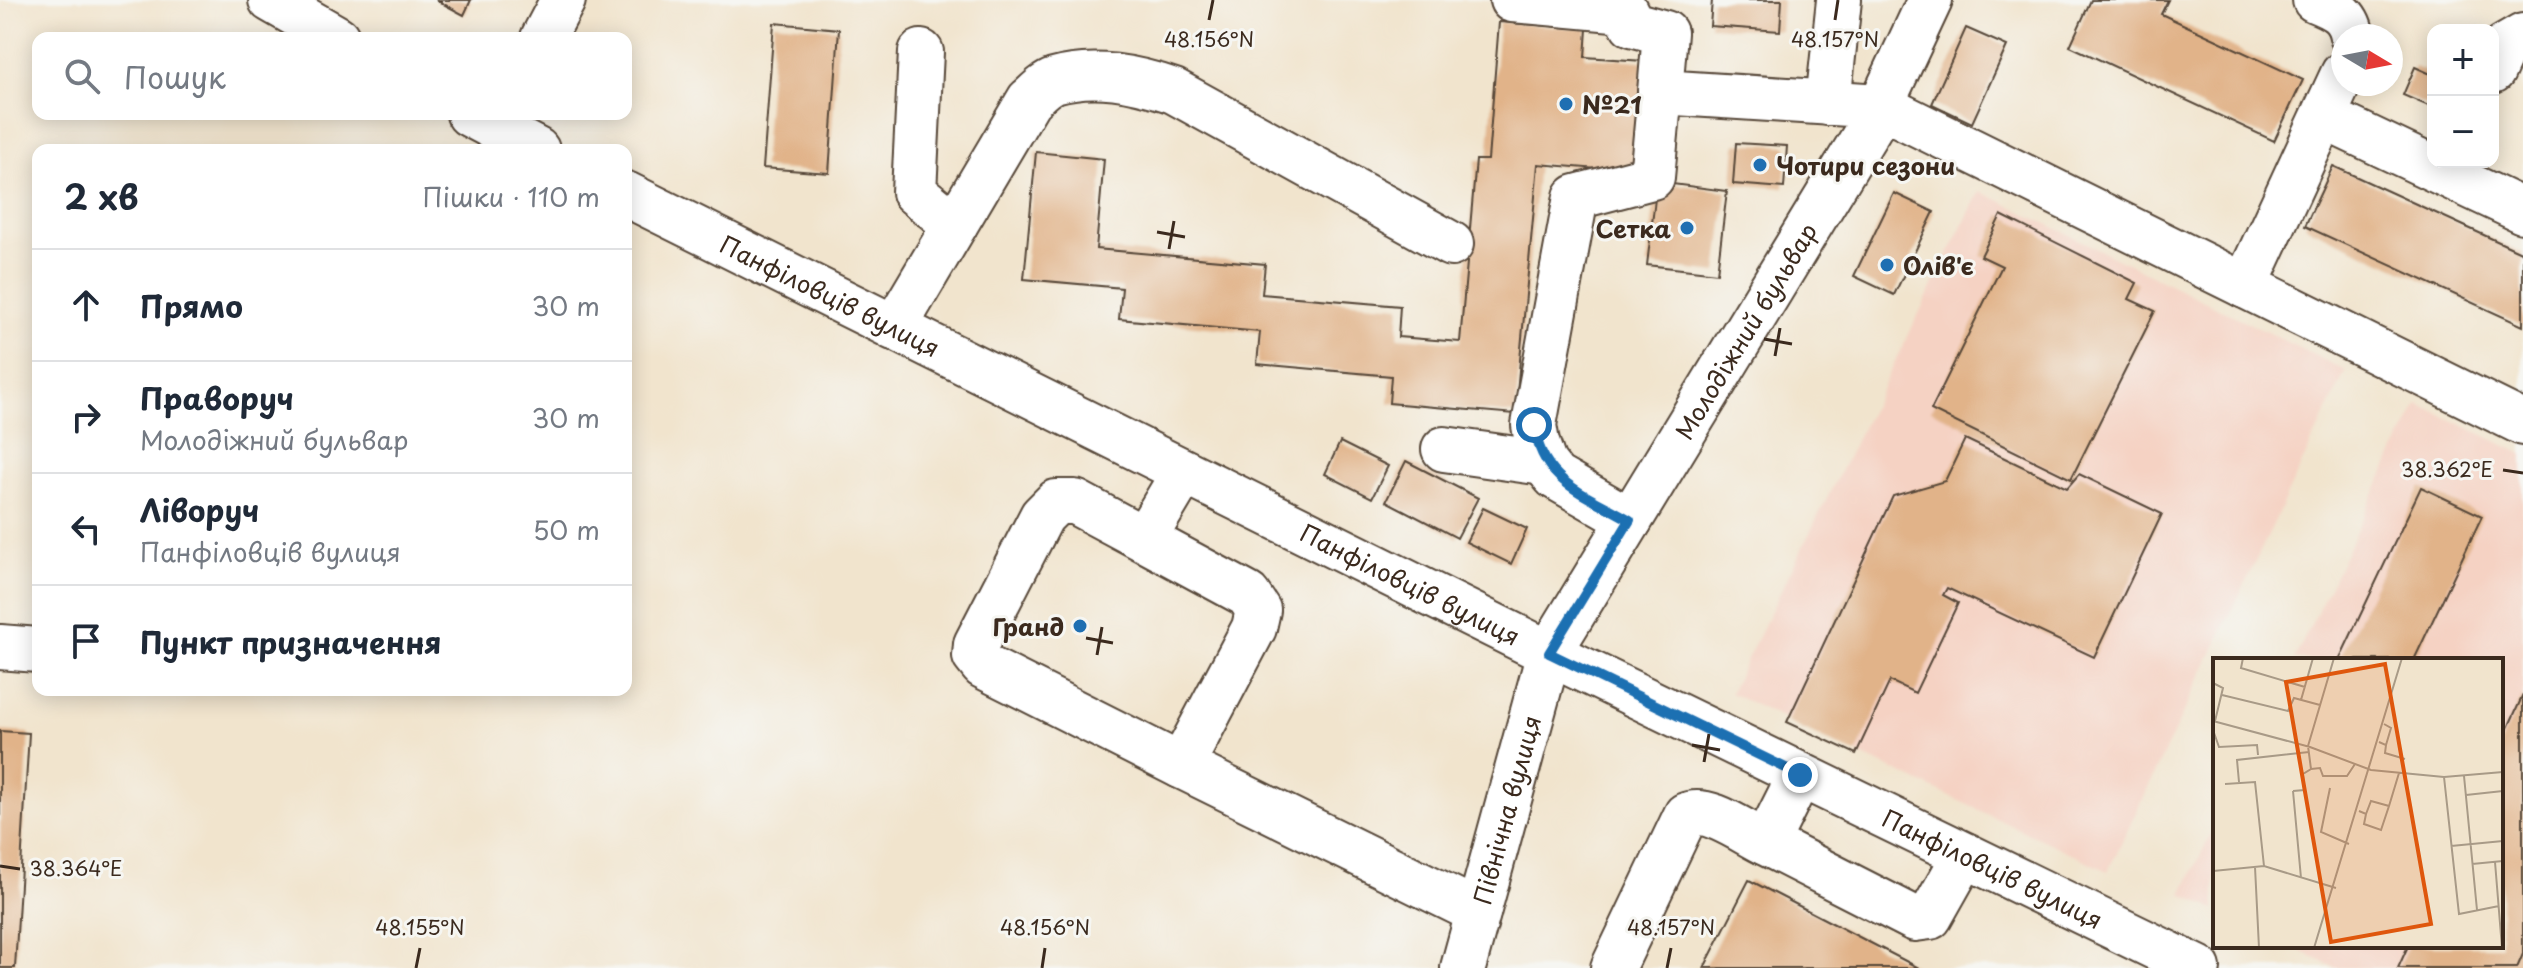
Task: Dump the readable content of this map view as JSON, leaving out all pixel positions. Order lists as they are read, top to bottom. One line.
{"streets":{"street":["Панфіловців вулиця","Молодіжний бульвар","Північна вулиця"]},"crossings":[["Панфіловців вулиця","Молодіжний бульвар"],["Панфіловців вулиця","Північна вулиця"],["Молодіжний бульвар","Північна вулиця"]],"places":["№21","Чотири сезони","Сетка","Олів'є","Гранд"],"north":"right","page":{"map_buttons":["+","−"],"search":"Пошук","heading":["2 хв","Пішки · 110 m"],"list":[["Прямо","30 m"],["Праворуч","Молодіжний бульвар","30 m"],["Ліворуч","Панфіловців вулиця","50 m"],"Пункт призначення"]},"coordinates":["48.156°N","48.157°N","38.362°E","38.364°E","48.155°N"]}
